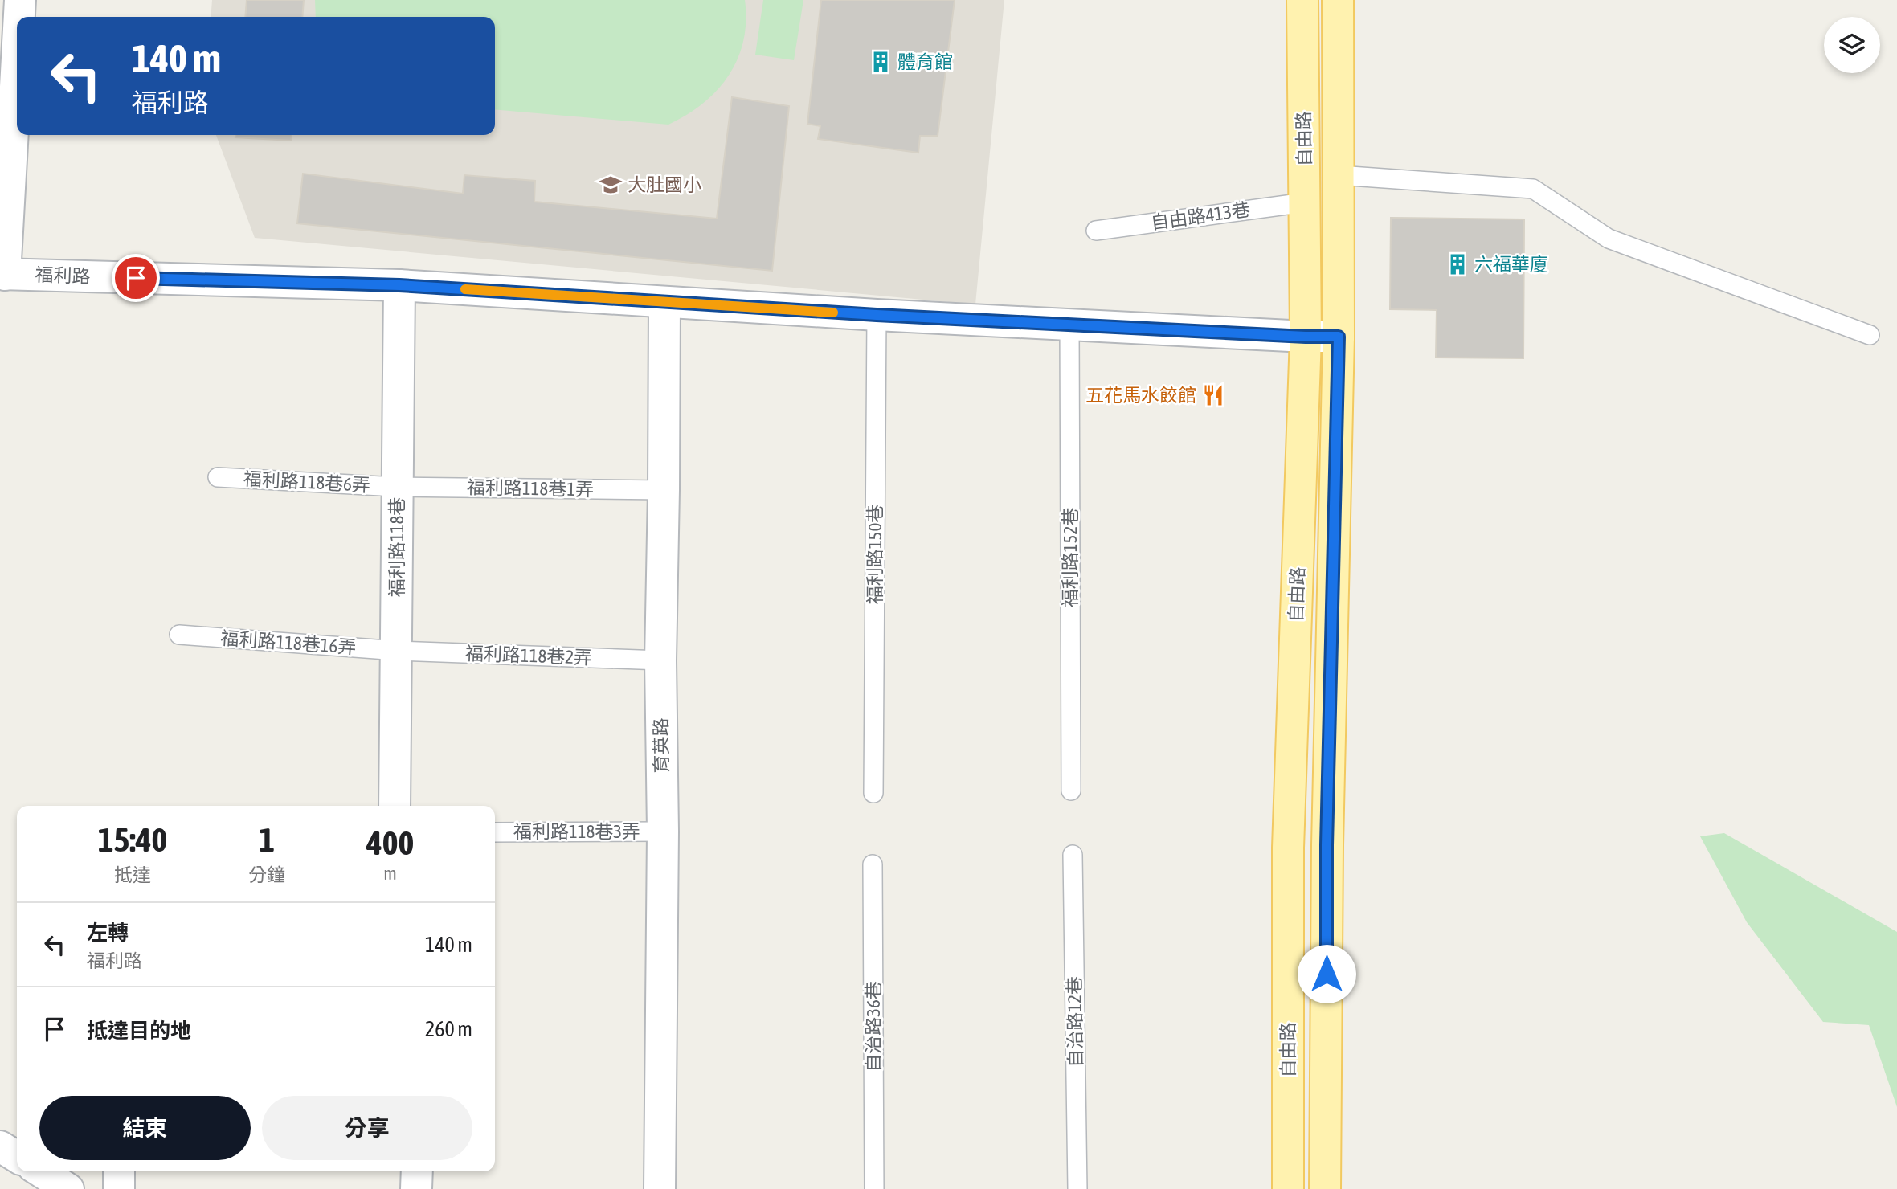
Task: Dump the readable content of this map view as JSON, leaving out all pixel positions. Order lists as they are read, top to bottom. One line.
{"streets":{"main road":["自由路"],"street":["福利路","福利路118巷","育英路"],"lane":["自由路413巷","福利路118巷6弄","福利路118巷1弄","福利路150巷","福利路152巷","福利路118巷16弄","福利路118巷2弄","福利路118巷3弄","自治路12巷","自治路36巷"]},"crossings":[["自由路","自由路413巷"],["自由路","福利路"],["福利路","福利路118巷"],["福利路","福利路150巷"],["福利路","福利路152巷"],["福利路","育英路"],["福利路118巷6弄","福利路118巷1弄"],["福利路118巷6弄","福利路118巷"],["福利路118巷1弄","福利路118巷"],["福利路118巷1弄","育英路"],["福利路118巷","福利路118巷16弄"],["福利路118巷","福利路118巷2弄"],["福利路118巷16弄","福利路118巷2弄"],["福利路118巷2弄","育英路"],["育英路","福利路118巷3弄"]],"places":{"building":["體育館","六福華廈"],"school or university":["大肚國小"],"restaurant":["五花馬水餃館"]},"page":{"turn":["140 m","福利路"],"eta":["15:40","抵達","1","分鐘","400","m"],"list":[{"name":"左轉","note":"福利路","value":"140 m"},{"name":"抵達目的地","value":"260 m"}],"buttons":["結束","分享"]}}
